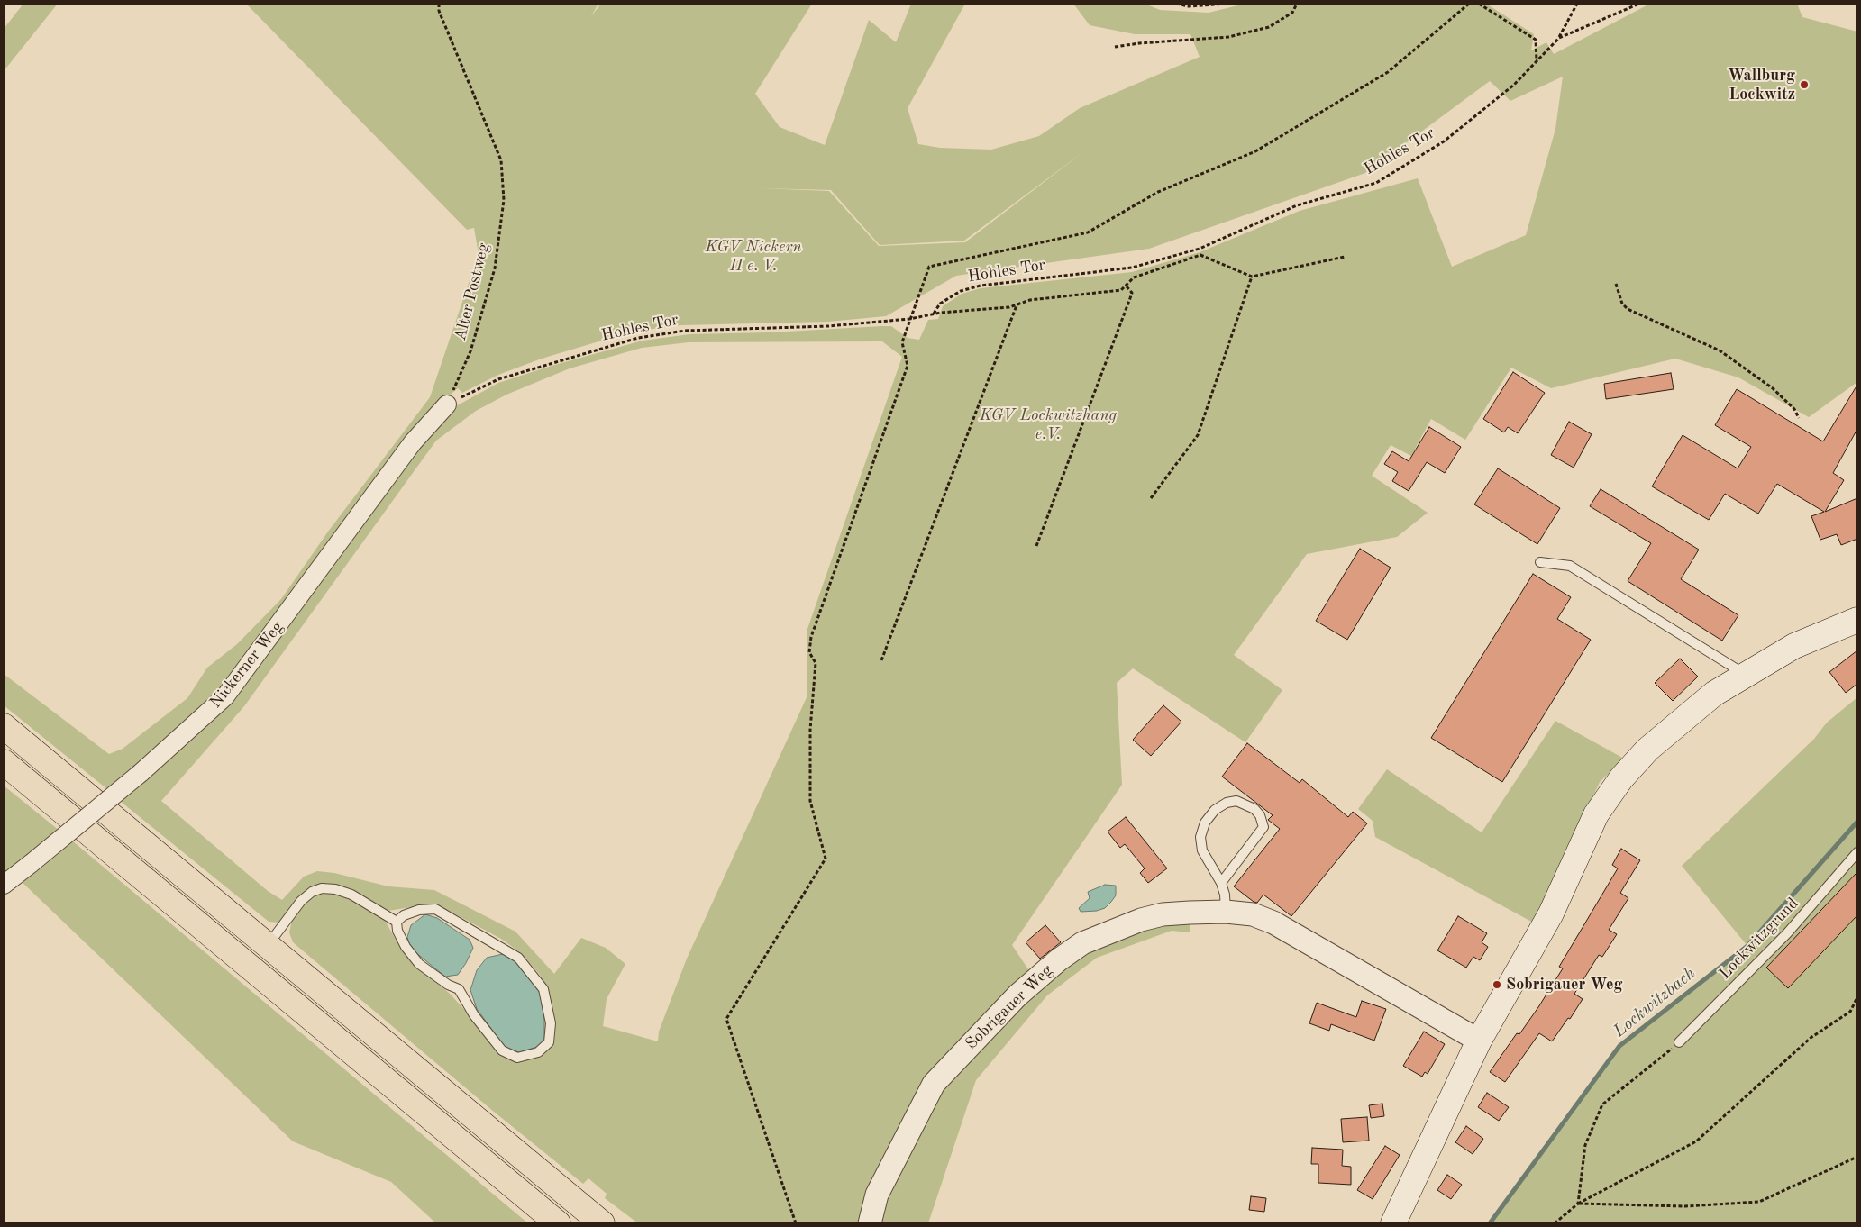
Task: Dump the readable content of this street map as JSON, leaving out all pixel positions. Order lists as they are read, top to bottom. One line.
{"streets":{"street":["Nickerner Weg","Sobrigauer Weg"],"lane":["Lockwitzgrund"],"path":["Hohles Tor","Alter Postweg"]},"crossings":[["Hohles Tor","Alter Postweg"],["Hohles Tor","Nickerner Weg"],["Alter Postweg","Nickerner Weg"]],"water":["Lockwitzbach"],"parks":["KGV Nickern II e. V.","KGV Lockwitzhang e.V."],"places":["Wallburg Lockwitz","Sobrigauer Weg"]}
